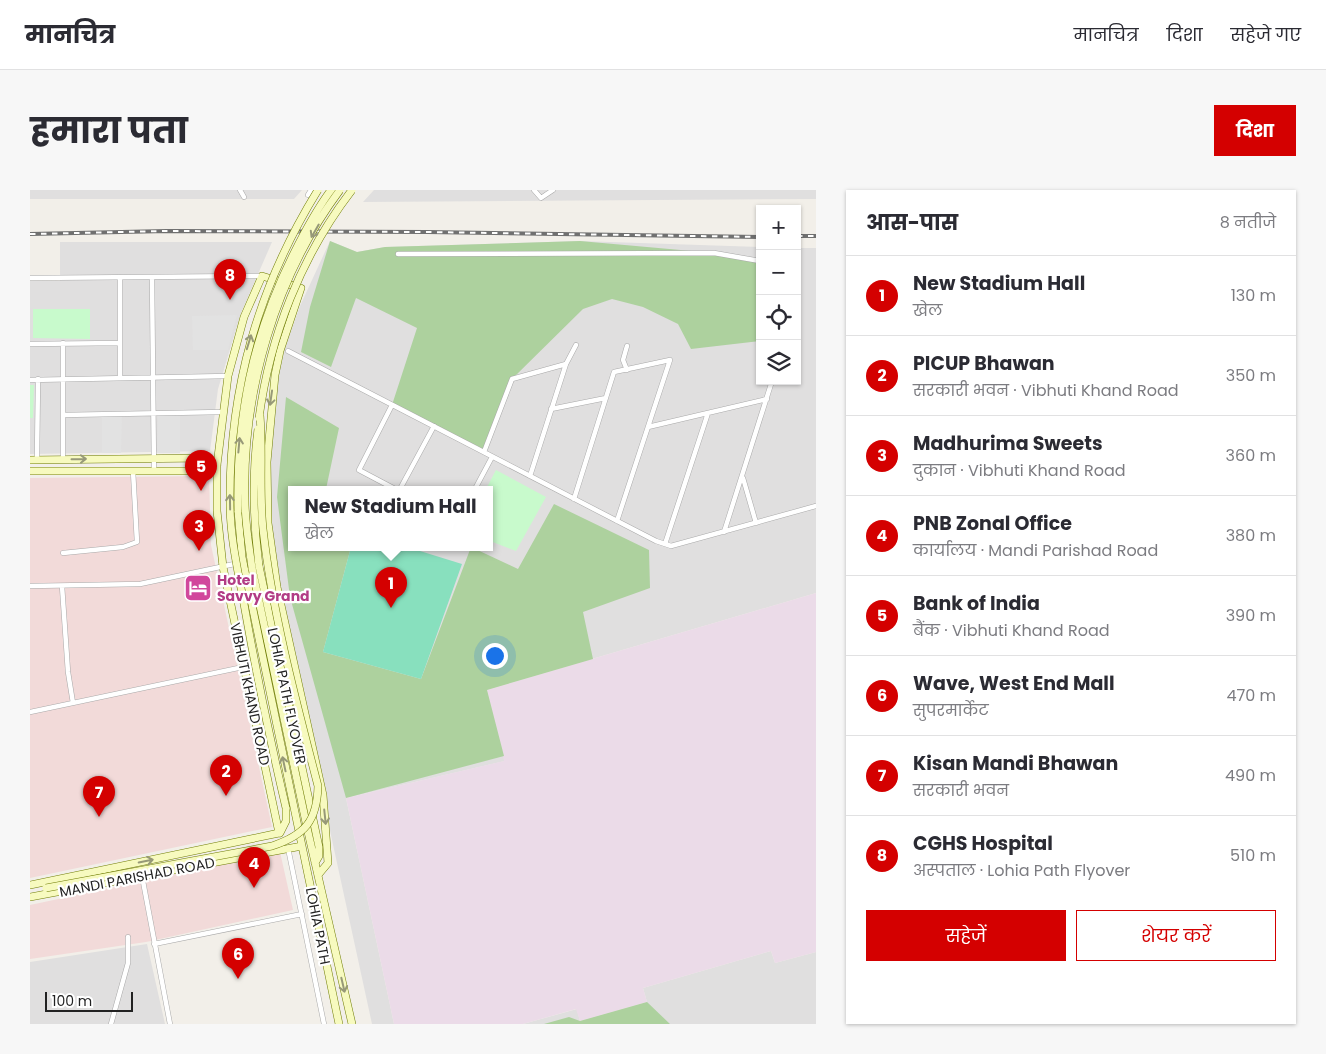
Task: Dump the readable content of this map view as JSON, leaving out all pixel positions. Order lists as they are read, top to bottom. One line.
{"streets":{"main road":["VIBHUTI KHAND ROAD","LOHIA PATH FLYOVER","MANDI PARISHAD ROAD","LOHIA PATH"]},"crossings":[["VIBHUTI KHAND ROAD","LOHIA PATH FLYOVER"],["LOHIA PATH FLYOVER","LOHIA PATH"],["MANDI PARISHAD ROAD","LOHIA PATH"]],"places":{"hotel":["Hotel Savvy Grand"]},"scale_bar":"100 m","page":{"header":"मानचित्र","nav":["मानचित्र","दिशा","सहेजे गए"],"title":"हमारा पता","buttons":["दिशा",["सहेजें","शेयर करें"]],"heading":["आस-पास","8 नतीजे"],"map_buttons":["+","−"],"list":[{"mark":"1","name":"New Stadium Hall","note":"खेल","value":"130 m"},{"mark":"2","name":"PICUP Bhawan","note":"सरकारी भवन · Vibhuti Khand Road","value":"350 m"},{"mark":"3","name":"Madhurima Sweets","note":"दुकान · Vibhuti Khand Road","value":"360 m"},{"mark":"4","name":"PNB Zonal Office","note":"कार्यालय · Mandi Parishad Road","value":"380 m"},{"mark":"5","name":"Bank of India","note":"बैंक · Vibhuti Khand Road","value":"390 m"},{"mark":"6","name":"Wave, West End Mall","note":"सुपरमार्केट","value":"470 m"},{"mark":"7","name":"Kisan Mandi Bhawan","note":"सरकारी भवन","value":"490 m"},{"mark":"8","name":"CGHS Hospital","note":"अस्पताल · Lohia Path Flyover","value":"510 m"}],"pins":["8","5","3","1","2","7","4","6"],"popup":["New Stadium Hall","खेल"],"scale":"100 m"}}
